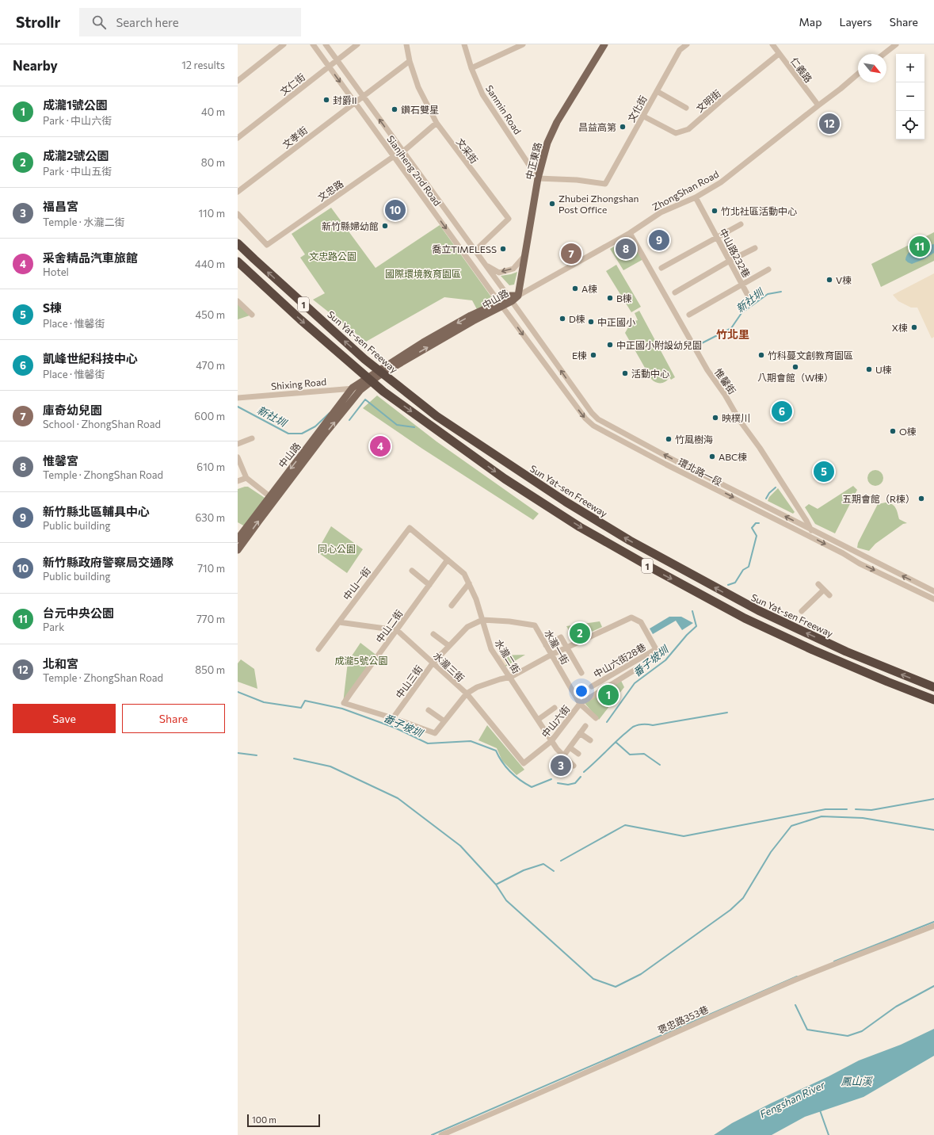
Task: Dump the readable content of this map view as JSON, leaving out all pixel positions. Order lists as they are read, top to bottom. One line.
{"streets":{"highway":["1","Sun Yat-sen Freeway"],"main road":["中正東路","中山路"],"street":["仁義路","文仁街","文明街","文化街","Sanmin Road","文孝街","文采街","Sianjheng 2nd Road","文忠路","ZhongShan Road","中山路232巷","惟馨街","Shixing Road","環北路一段","中山一街","中山二街","水瀧一街","水瀧二街","中山六街28巷","水瀧三街","中山三街","中山六街","褒忠路353巷"]},"crossings":[["仁義路","文明街"],["仁義路","ZhongShan Road"],["文仁街","Sianjheng 2nd Road"],["文明街","文化街"],["文化街","Sanmin Road"],["文化街","中正東路"],["Sanmin Road","中正東路"],["文孝街","文采街"],["文孝街","Sianjheng 2nd Road"],["文采街","Sianjheng 2nd Road"],["文采街","文忠路"],["中正東路","ZhongShan Road"],["中正東路","中山路"],["Sianjheng 2nd Road","文忠路"],["Sianjheng 2nd Road","中山路"],["Sianjheng 2nd Road","環北路一段"],["ZhongShan Road","中山路232巷"],["ZhongShan Road","中山路"],["ZhongShan Road","惟馨街"],["中山路","Shixing Road"],["中山路","環北路一段"],["惟馨街","環北路一段"],["中山一街","水瀧二街"],["中山二街","水瀧二街"],["中山二街","水瀧三街"],["中山二街","中山三街"],["水瀧一街","水瀧二街"],["水瀧一街","中山三街"],["水瀧一街","中山六街"],["水瀧二街","中山三街"],["水瀧二街","中山六街"],["中山六街28巷","中山六街"],["水瀧三街","中山三街"],["水瀧三街","中山六街"]],"districts":["竹北里"],"water":["新社圳","番子坡圳","鳳山溪","Fengshan River"],"parks":["文忠路公園","國際環境教育園區","同心公園","成瀧5號公園"],"places":["封爵II","鑽石雙星","昌益高第","Zhubei Zhongshan Post Office","竹北社區活動中心","新竹縣婦幼館","喬立TIMELESS","V棟","A棟","B棟","D棟","中正國小","X棟","中正國小附設幼兒園","E棟","竹科蔓文創教育園區","八期會館（W棟）","U棟","活動中心","映樸川","O棟","竹風樹海","ABC棟","五期會館（R棟）"],"scale_bar":"100 m","north":"bottom right","page":{"header":"Strollr","search":"Search here","nav":["Map","Layers","Share"],"heading":["Nearby","12 results"],"map_buttons":["+","−"],"list":[{"mark":"1","name":"成瀧1號公園","note":"Park · 中山六街","value":"40 m"},{"mark":"2","name":"成瀧2號公園","note":"Park · 中山五街","value":"80 m"},{"mark":"3","name":"福昌宮","note":"Temple · 水瀧二街","value":"110 m"},{"mark":"4","name":"采舍精品汽車旅館","note":"Hotel","value":"440 m"},{"mark":"5","name":"S棟","note":"Place · 惟馨街","value":"450 m"},{"mark":"6","name":"凱峰世紀科技中心","note":"Place · 惟馨街","value":"470 m"},{"mark":"7","name":"庫奇幼兒園","note":"School · ZhongShan Road","value":"600 m"},{"mark":"8","name":"惟馨宮","note":"Temple · ZhongShan Road","value":"610 m"},{"mark":"9","name":"新竹縣北區輔具中心","note":"Public building","value":"630 m"},{"mark":"10","name":"新竹縣政府警察局交通隊","note":"Public building","value":"710 m"},{"mark":"11","name":"台元中央公園","note":"Park","value":"770 m"},{"mark":"12","name":"北和宮","note":"Temple · ZhongShan Road","value":"850 m"}],"pins":["12","10","9","11","8","7","6","4","5","2","1","3"],"buttons":["Save","Share"],"scale":"100 m"}}
